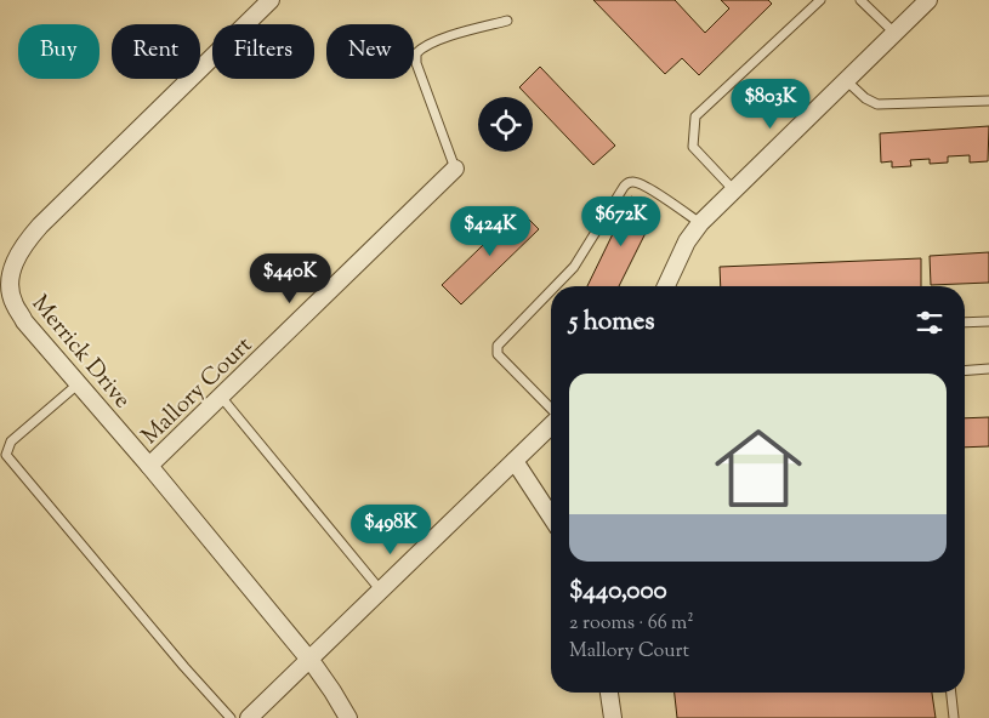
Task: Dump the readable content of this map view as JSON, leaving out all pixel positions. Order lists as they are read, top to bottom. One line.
{"streets":{"street":["Merrick Drive","Mallory Court"]},"crossings":[["Merrick Drive","Mallory Court"]],"page":{"chip":["Buy","Rent","Filters","New"],"price":["$803K","$672K","$424K","$440K","$498K"],"heading":"5 homes","list":[{"name":"$440,000","note":"2 rooms · 66 m² · Mallory Court"}]}}
